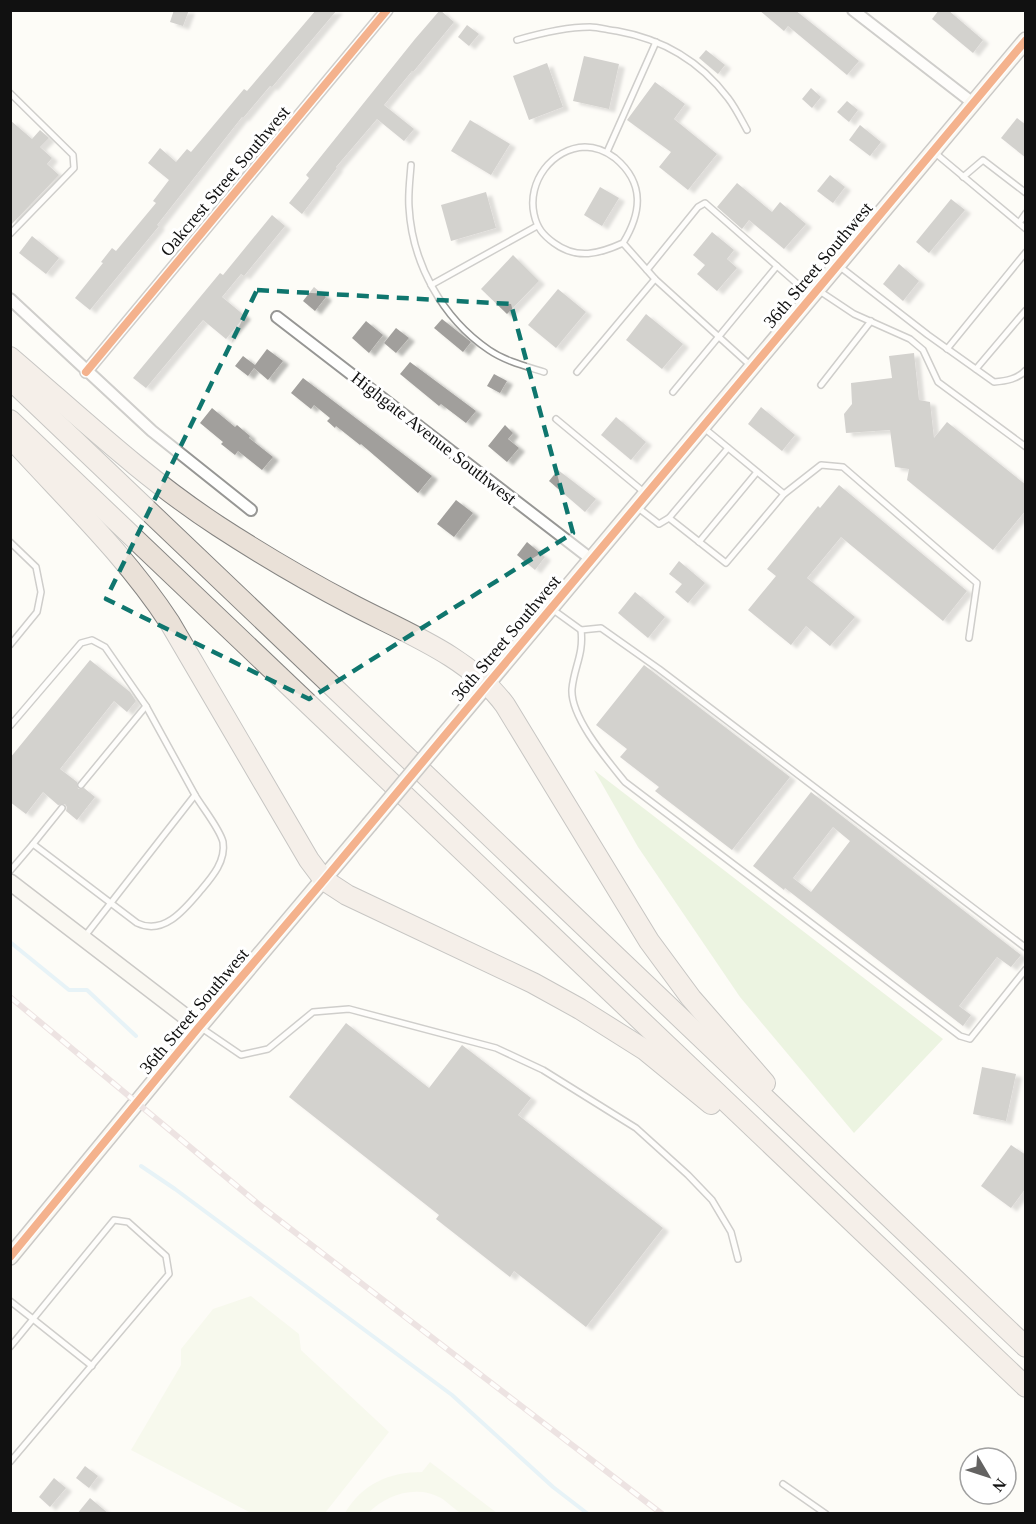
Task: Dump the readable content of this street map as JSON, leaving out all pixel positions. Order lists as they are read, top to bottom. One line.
{"streets":{"street":["Oakcrest Street Southwest","36th Street Southwest","Highgate Avenue Southwest"]},"crossings":[["36th Street Southwest","Highgate Avenue Southwest"]],"north":"bottom right"}
